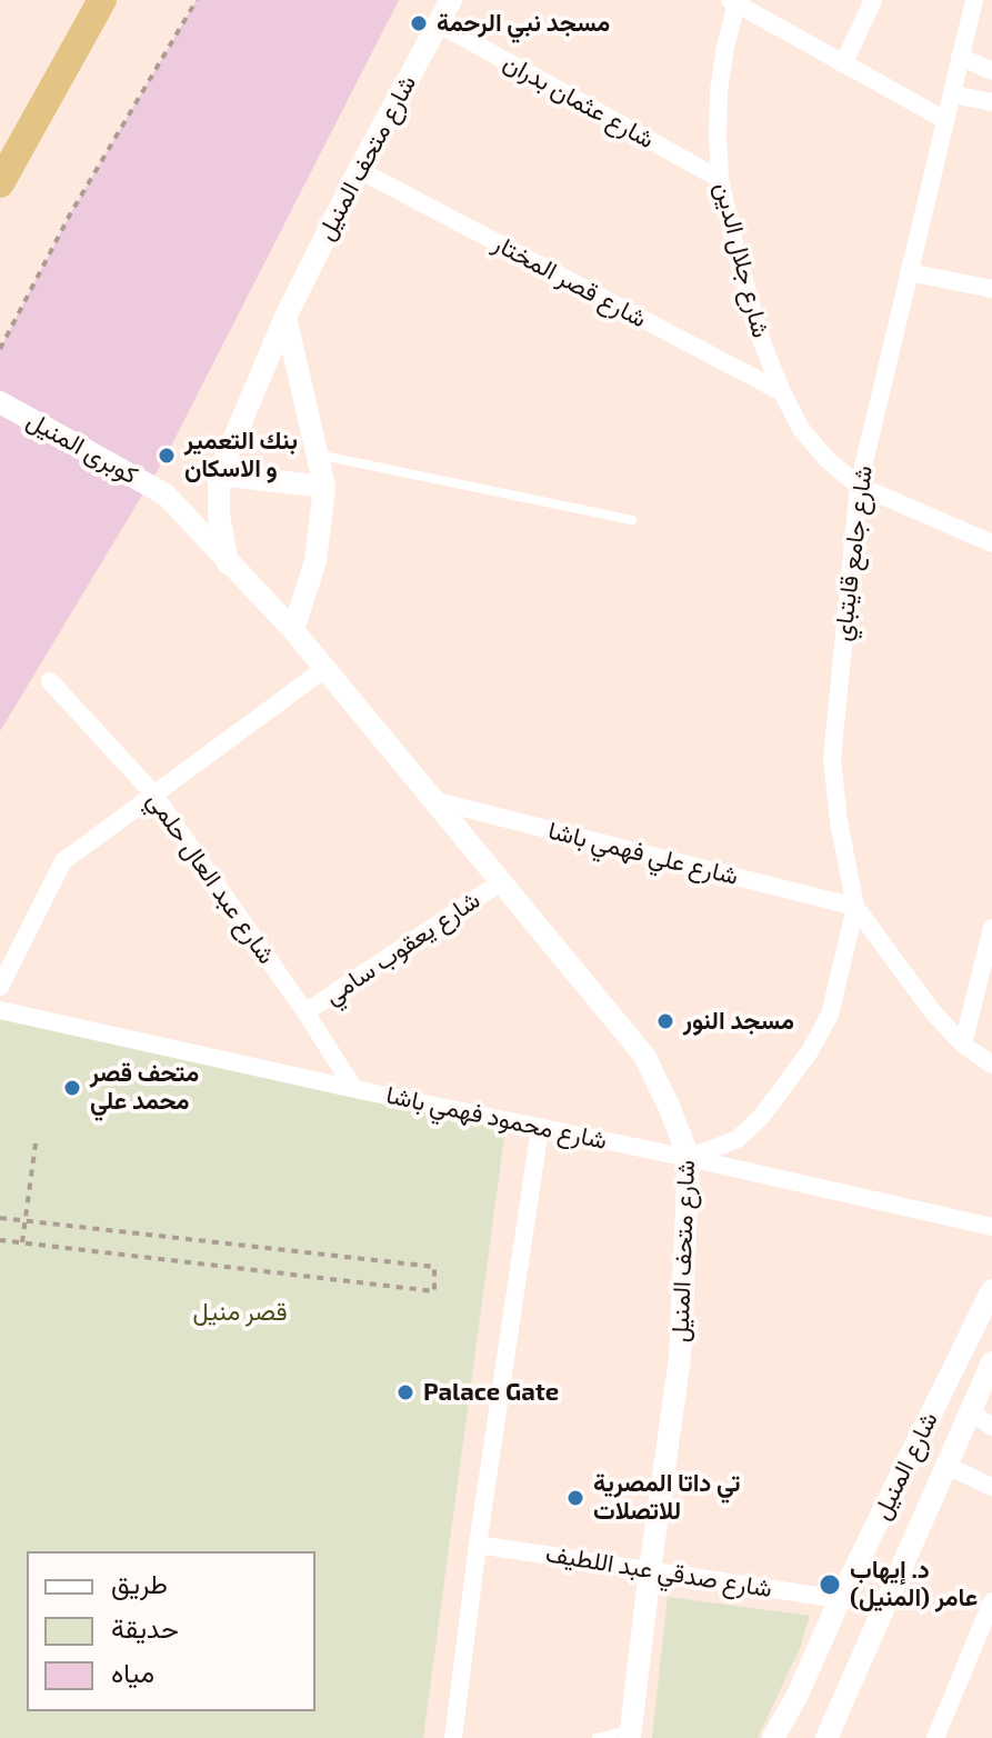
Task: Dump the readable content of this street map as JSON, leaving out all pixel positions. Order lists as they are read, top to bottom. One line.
{"streets":{"street":["شارع عثمان بدران","شارع متحف المنيل","شارع جلال الدين","شارع قصر المختار","كوبرى المنيل","شارع جامع قايتباي","شارع علي فهمي باشا","شارع عبد العال حلمي","شارع يعقوب سامي","شارع محمود فهمي باشا","شارع المنيل","شارع صدقي عبد اللطيف"]},"crossings":[["شارع عثمان بدران","شارع متحف المنيل"],["شارع عثمان بدران","شارع جلال الدين"],["شارع متحف المنيل","شارع قصر المختار"],["شارع متحف المنيل","كوبرى المنيل"],["شارع متحف المنيل","شارع علي فهمي باشا"],["شارع متحف المنيل","شارع يعقوب سامي"],["شارع متحف المنيل","شارع محمود فهمي باشا"],["شارع متحف المنيل","شارع صدقي عبد اللطيف"],["شارع جلال الدين","شارع قصر المختار"],["شارع جلال الدين","شارع جامع قايتباي"],["شارع جامع قايتباي","شارع علي فهمي باشا"],["شارع عبد العال حلمي","شارع يعقوب سامي"],["شارع عبد العال حلمي","شارع محمود فهمي باشا"],["شارع المنيل","شارع صدقي عبد اللطيف"]],"parks":["قصر منيل"],"places":["مسجد نبي الرحمة","بنك التعمير و الاسكان","مسجد النور","متحف قصر محمد علي","Palace Gate","تي داتا المصرية للاتصلات","د. إيهاب عامر (المنيل)"],"legend":["طريق","حديقة","مياه"]}
